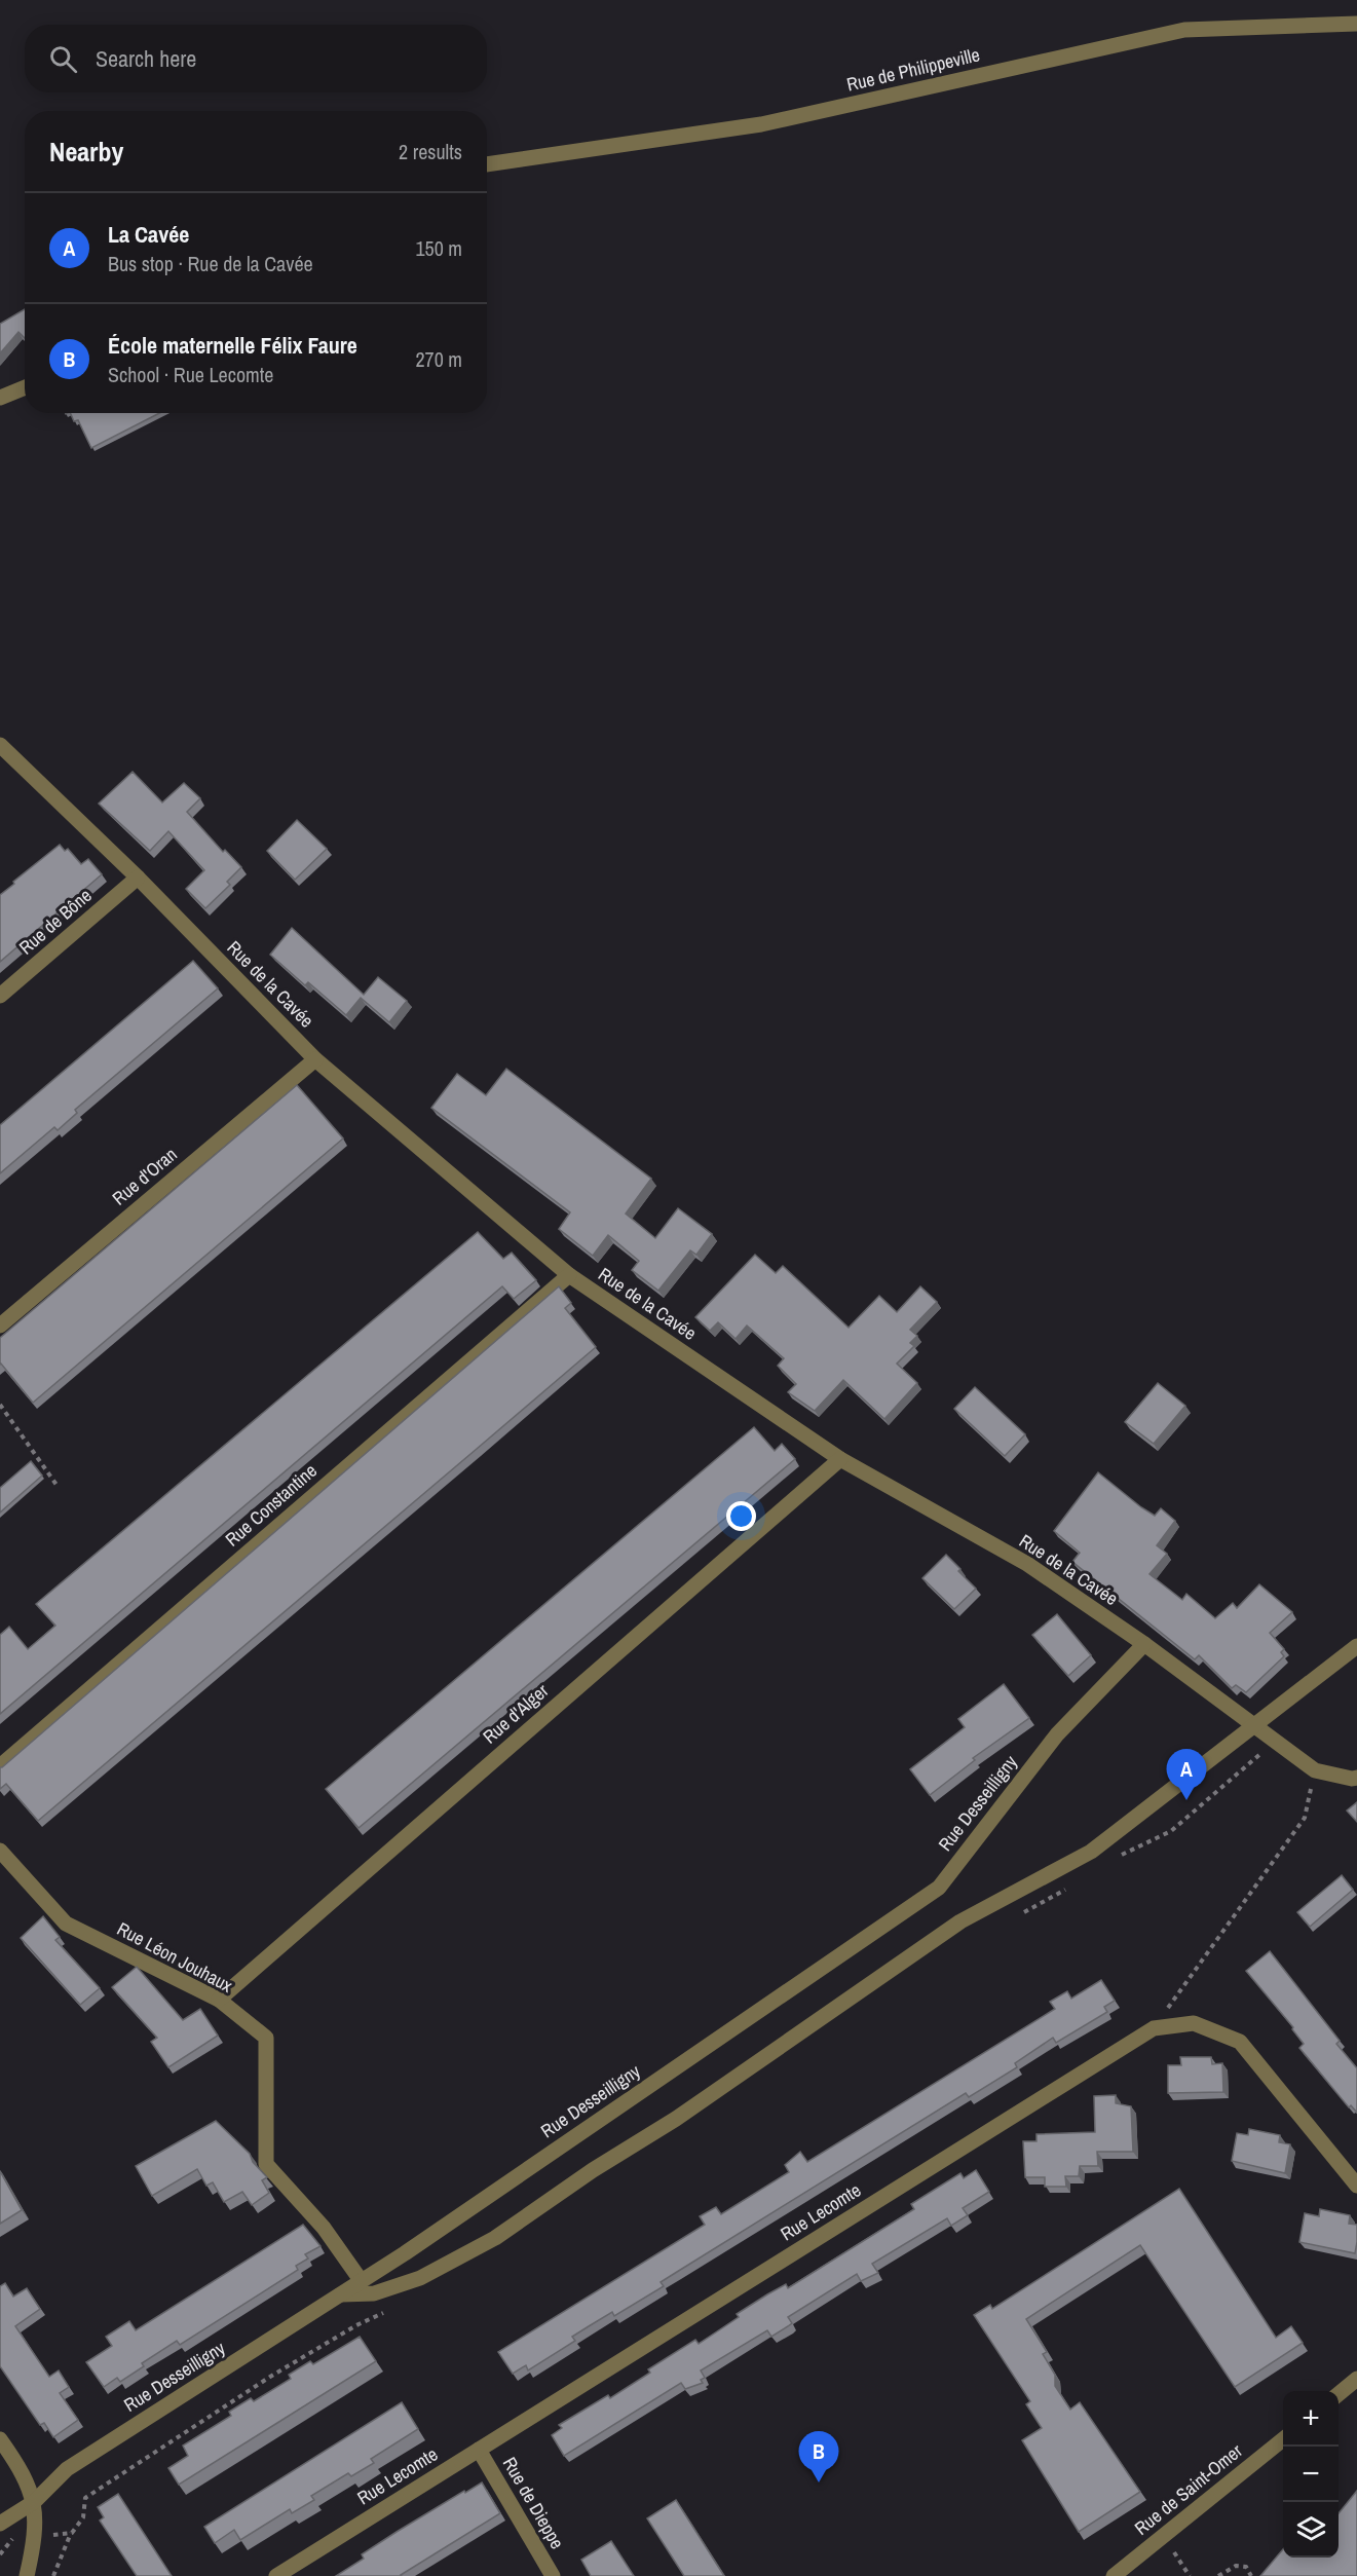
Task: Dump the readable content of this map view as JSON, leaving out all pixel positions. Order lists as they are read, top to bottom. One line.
{"streets":{"street":["Rue de Philippeville","Rue de Bône","Rue de la Cavée","Rue d'Oran","Rue Constantine","Rue d'Alger","Rue Desseilligny","Rue Léon Jouhaux","Rue Lecomte","Rue de Saint-Omer","Rue de Dieppe"]},"crossings":[["Rue de Bône","Rue de la Cavée"],["Rue de la Cavée","Rue d'Oran"],["Rue de la Cavée","Rue Constantine"],["Rue de la Cavée","Rue d'Alger"],["Rue de la Cavée","Rue Desseilligny"],["Rue d'Alger","Rue Léon Jouhaux"],["Rue Desseilligny","Rue Léon Jouhaux"],["Rue Lecomte","Rue de Dieppe"]],"page":{"search":"Search here","heading":["Nearby","2 results"],"list":[{"mark":"A","name":"La Cavée","note":"Bus stop · Rue de la Cavée","value":"150 m"},{"mark":"B","name":"École maternelle Félix Faure","note":"School · Rue Lecomte","value":"270 m"}],"pins":["A","B"],"map_buttons":["+","−"]}}
